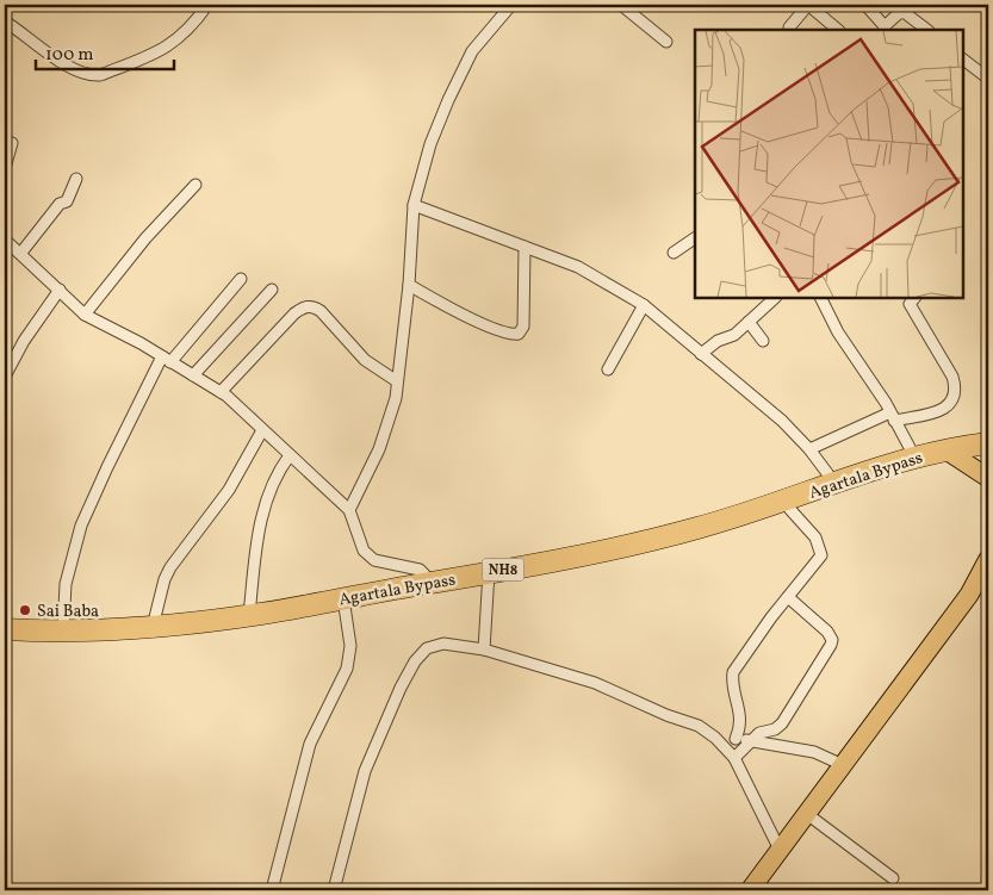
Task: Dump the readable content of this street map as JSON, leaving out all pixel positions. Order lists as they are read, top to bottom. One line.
{"streets":{"highway":["Agartala Bypass","NH8"]},"places":["Sai Baba"],"scale_bar":"100 m"}
